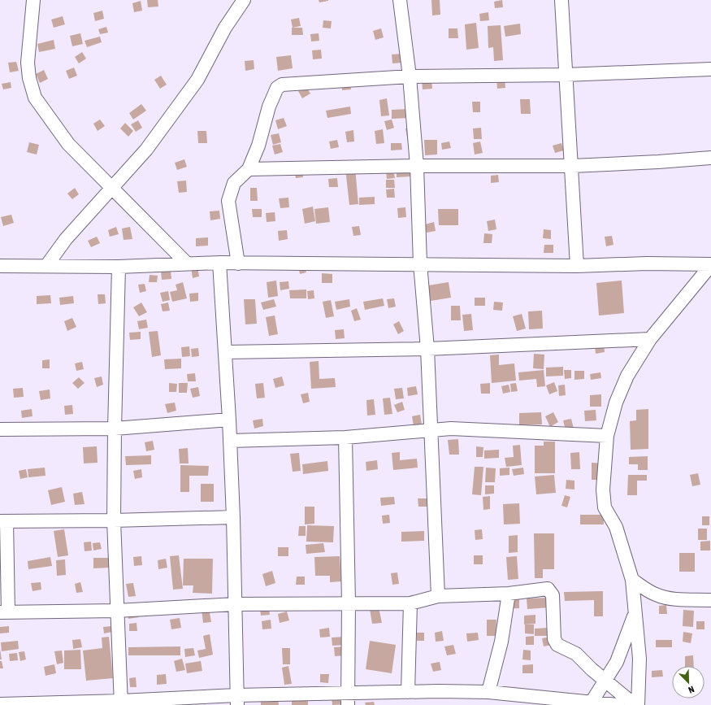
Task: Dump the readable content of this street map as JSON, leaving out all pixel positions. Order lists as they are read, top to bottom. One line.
{"north":"bottom right"}
